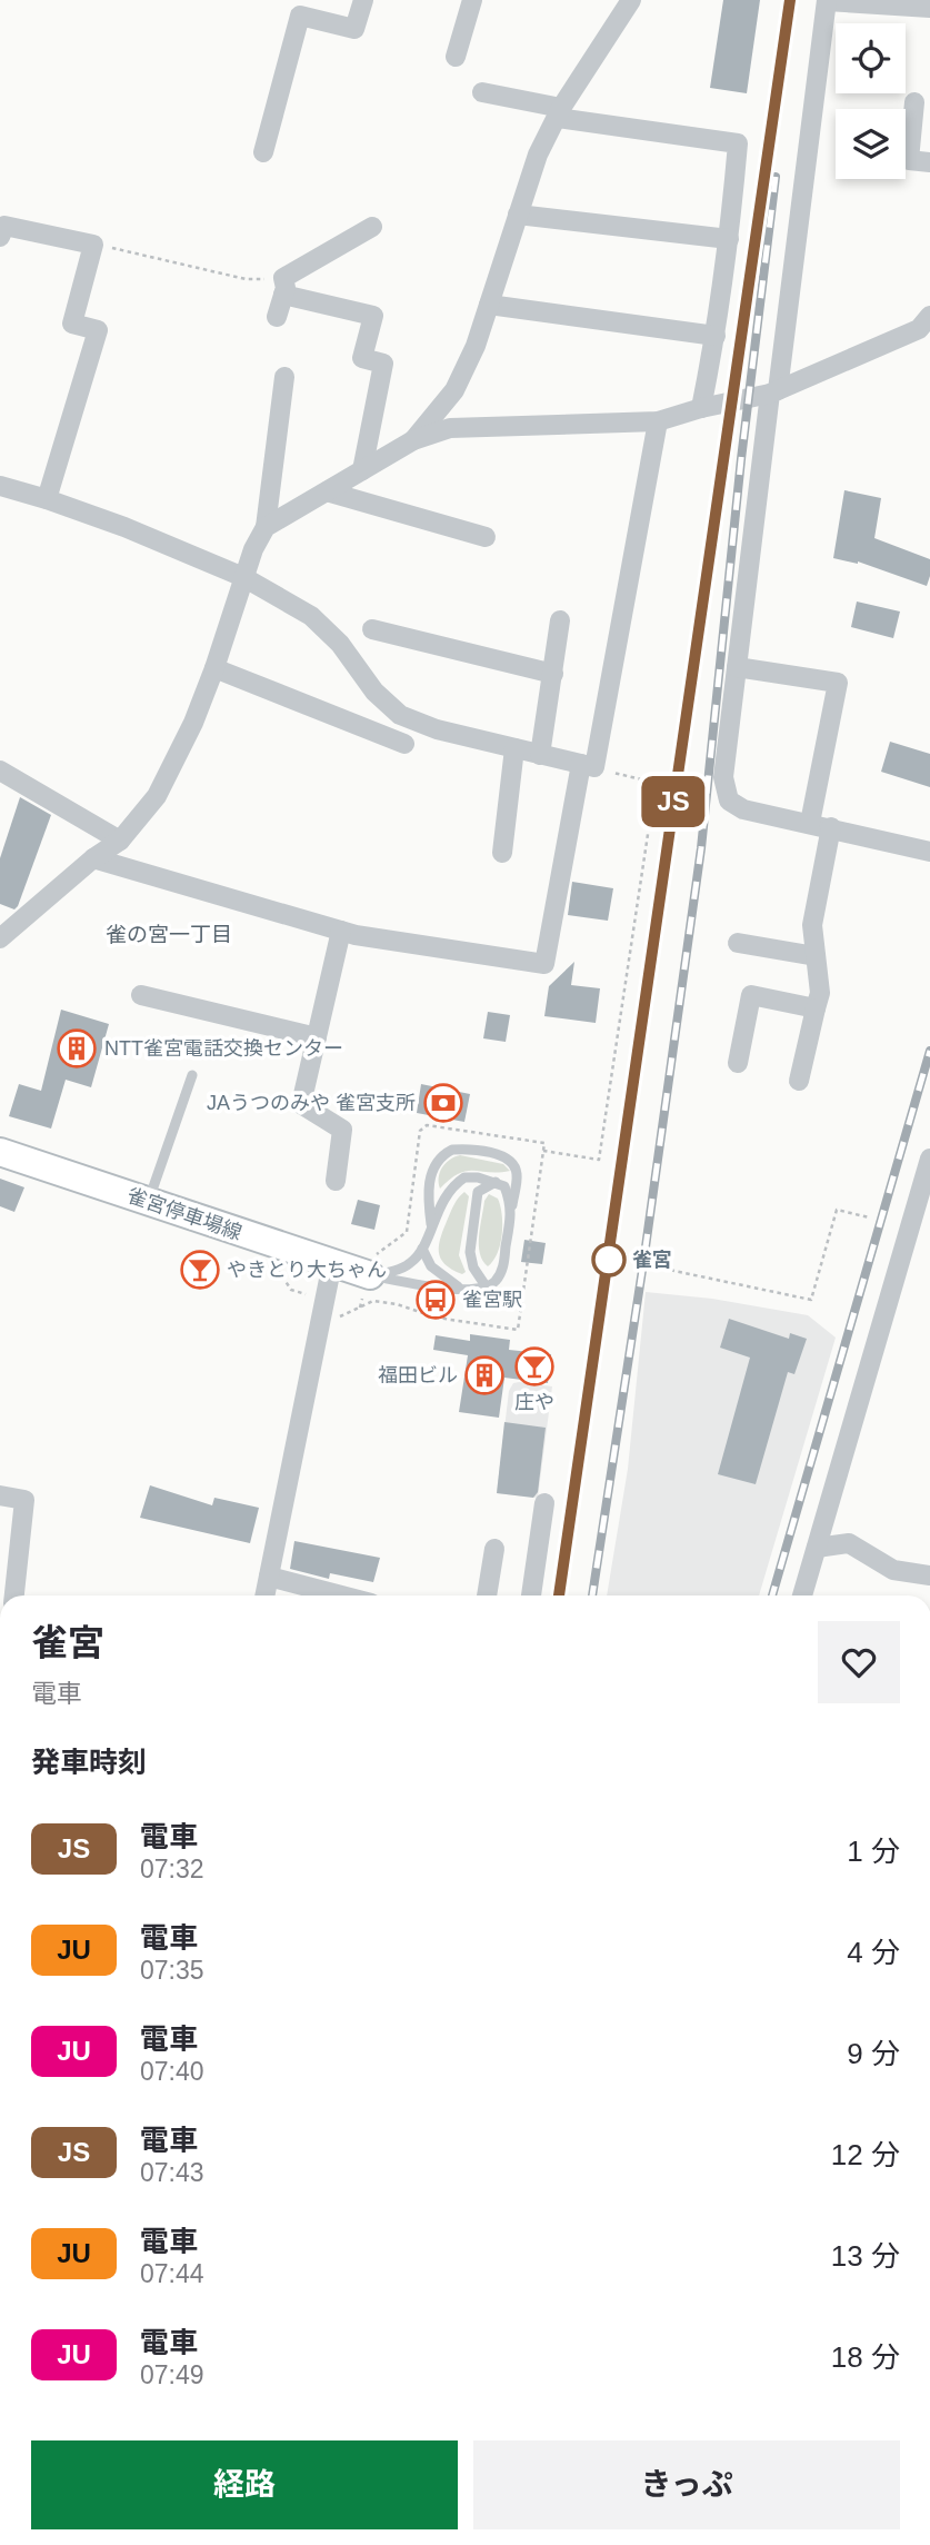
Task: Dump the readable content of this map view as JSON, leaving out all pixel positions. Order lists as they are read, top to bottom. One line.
{"streets":{"main road":["雀宮停車場線"]},"districts":["雀の宮一丁目"],"places":{"building":["NTT雀宮電話交換センター","福田ビル"],"bank":["JAうつのみや 雀宮支所"],"other":["雀宮"],"bar":["やきとり大ちゃん","庄や"],"bus stop":["雀宮駅"]},"page":{"on_map":"JS","heading":[["雀宮","電車"],"発車時刻"],"list":[{"mark":"JS","name":"電車","note":"07:32","value":"1 分"},{"mark":"JU","name":"電車","note":"07:35","value":"4 分"},{"mark":"JU","name":"電車","note":"07:40","value":"9 分"},{"mark":"JS","name":"電車","note":"07:43","value":"12 分"},{"mark":"JU","name":"電車","note":"07:44","value":"13 分"},{"mark":"JU","name":"電車","note":"07:49","value":"18 分"}],"buttons":["経路","きっぷ"]}}
